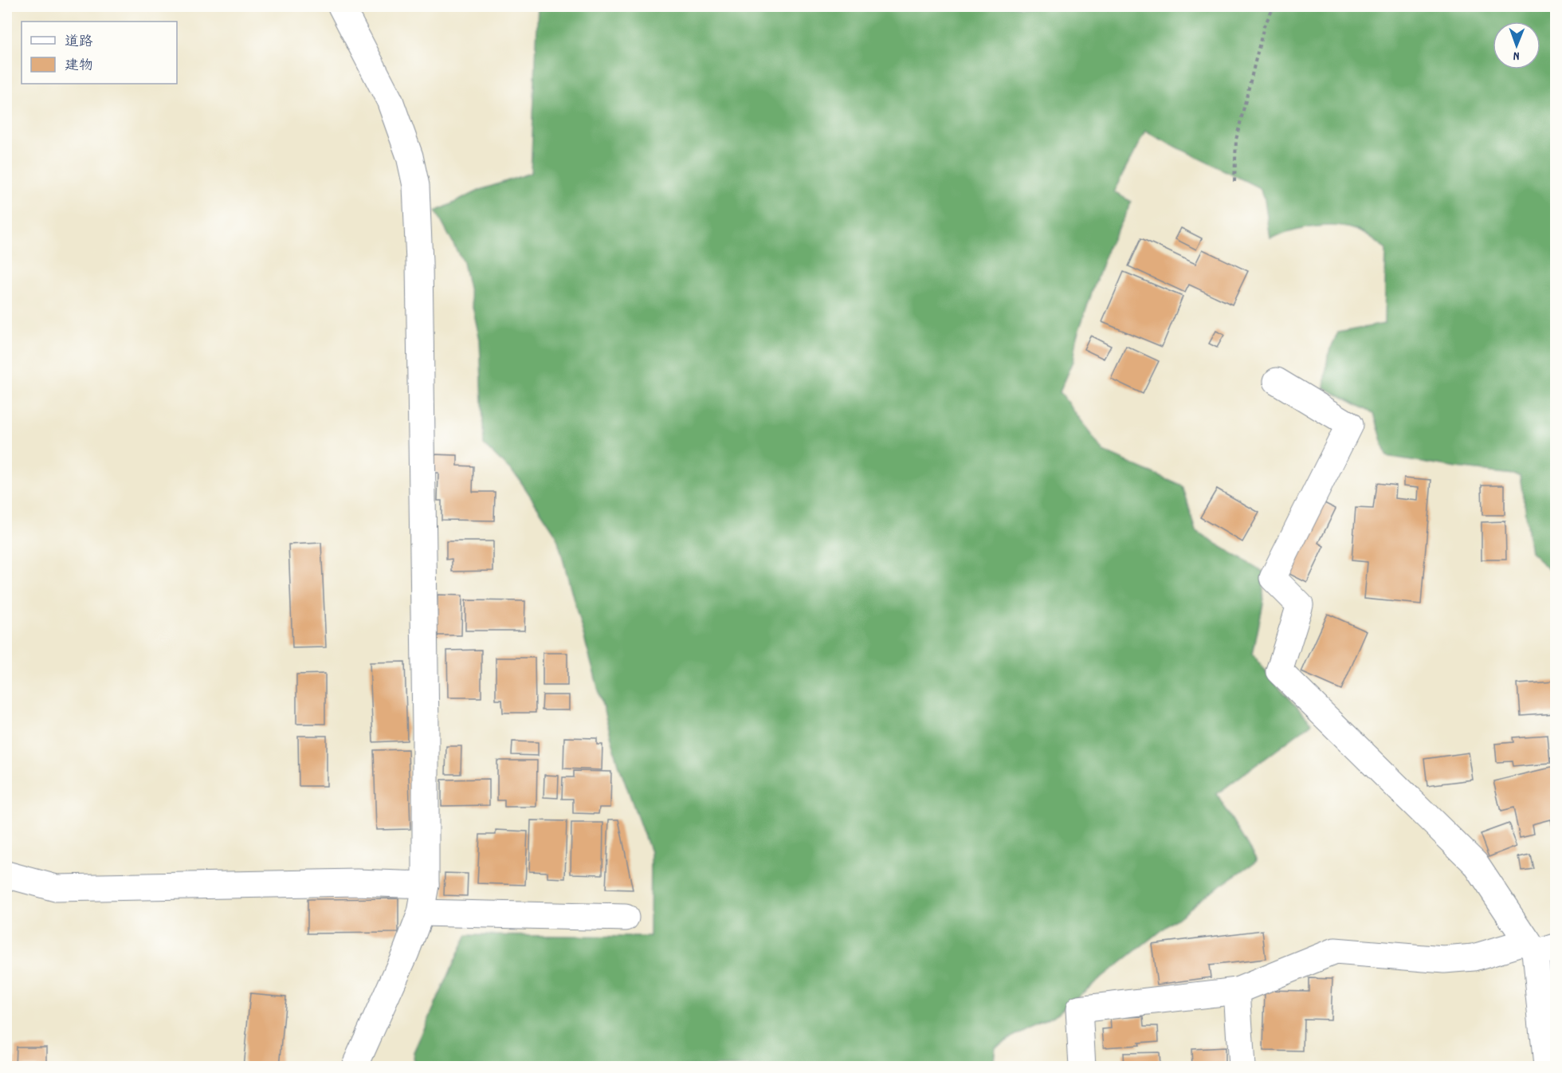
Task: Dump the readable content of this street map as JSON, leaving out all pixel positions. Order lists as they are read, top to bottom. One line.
{"legend":["道路","建物"],"north":"bottom"}
